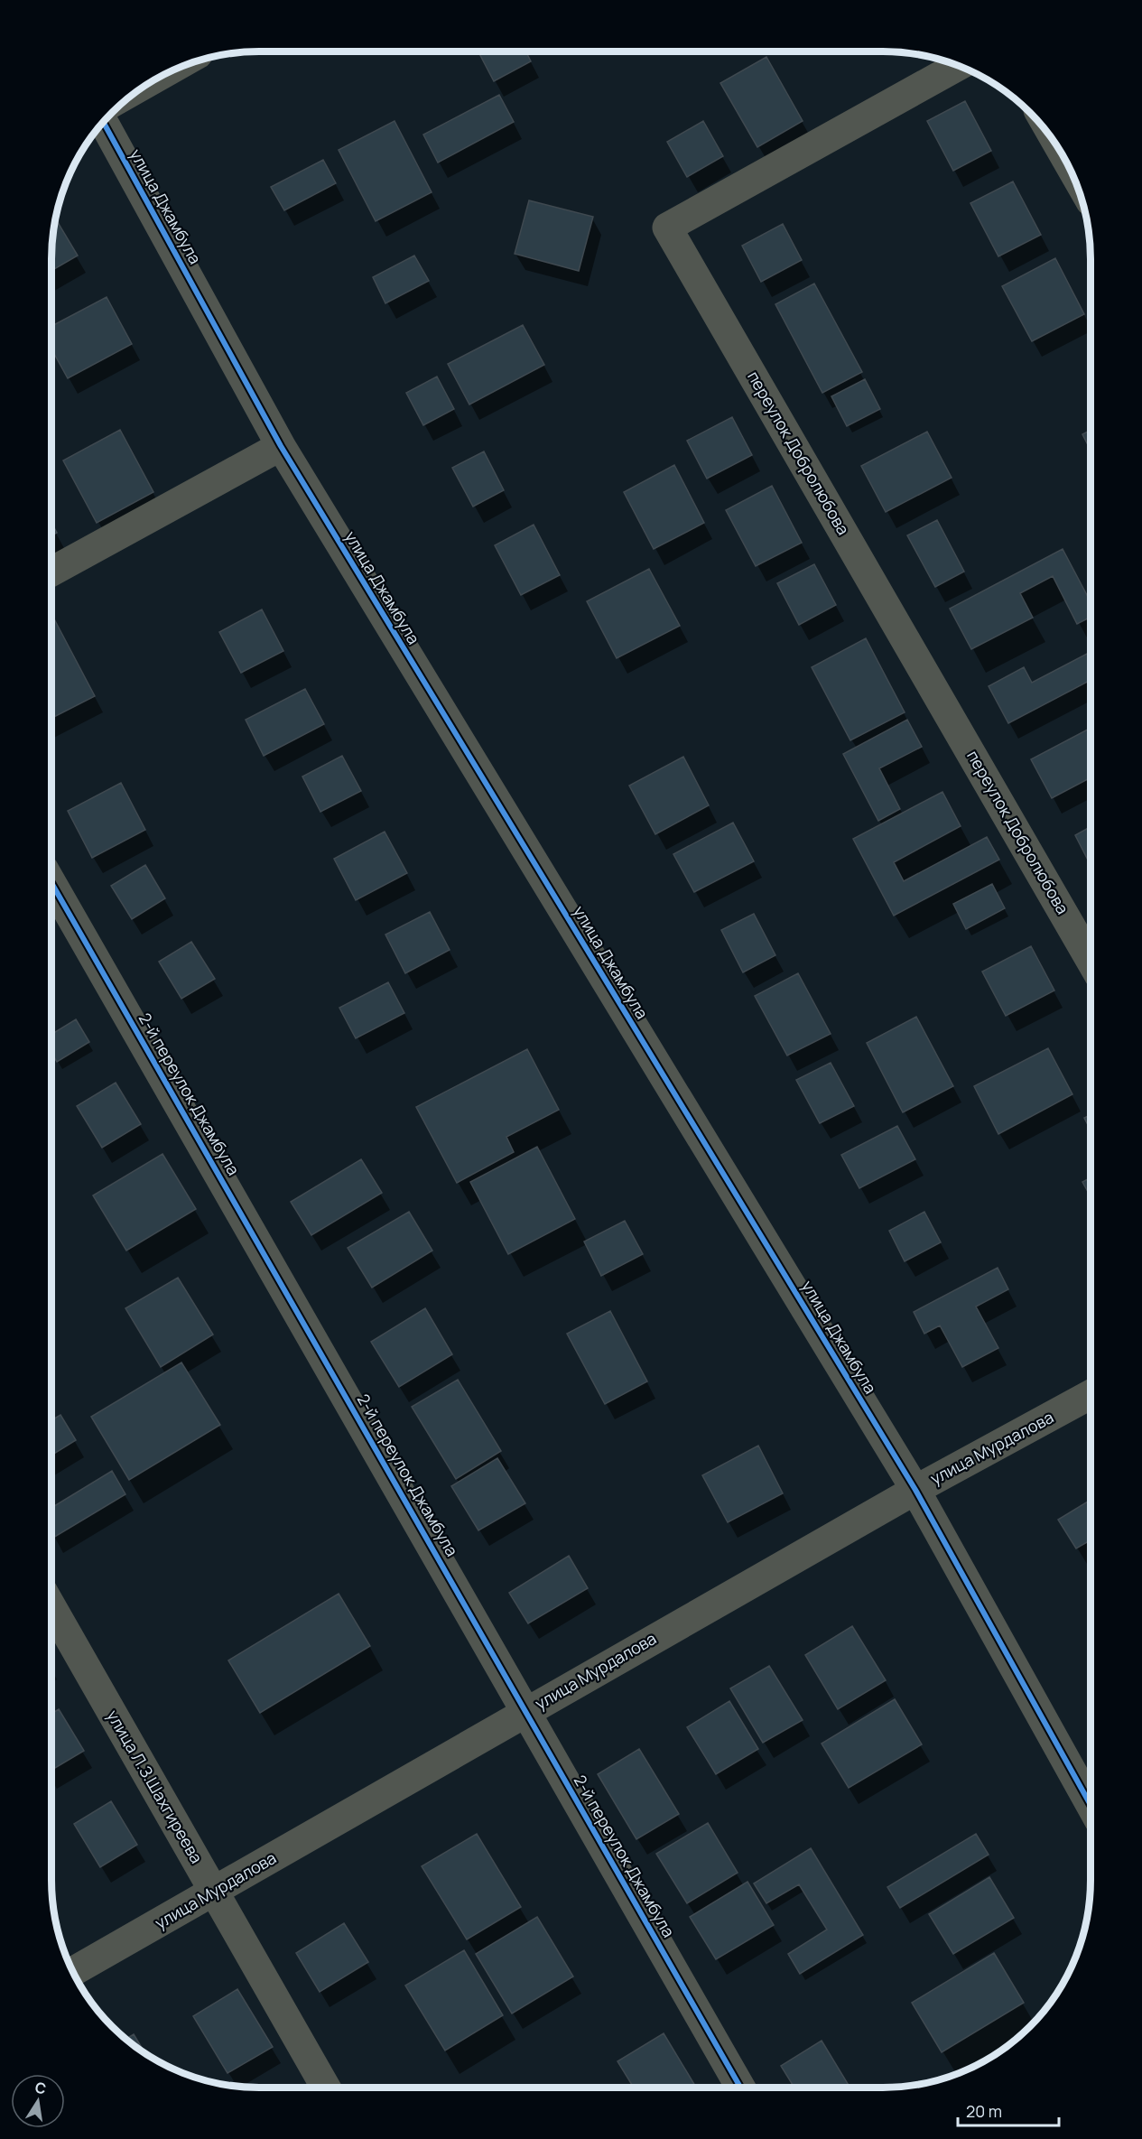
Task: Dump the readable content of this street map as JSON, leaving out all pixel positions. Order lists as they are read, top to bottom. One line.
{"streets":{"street":["улица Джамбула","переулок Добролюбова","2-й переулок Джамбула","улица Мурдалова","улица Л.З.Шахгиреева"]},"crossings":[["улица Джамбула","улица Мурдалова"],["2-й переулок Джамбула","улица Мурдалова"],["улица Мурдалова","улица Л.З.Шахгиреева"]],"scale_bar":"20 m","north":"top"}
